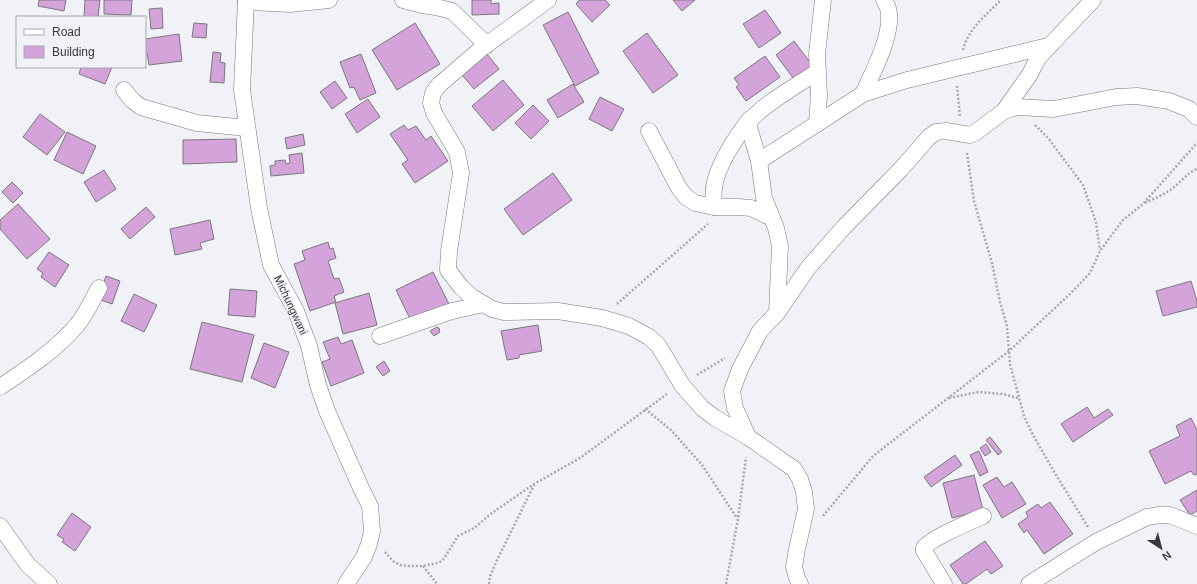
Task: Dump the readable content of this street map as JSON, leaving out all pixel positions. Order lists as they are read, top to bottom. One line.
{"streets":{"street":["Michungwani"]},"legend":["Road","Building"],"north":"bottom right"}
